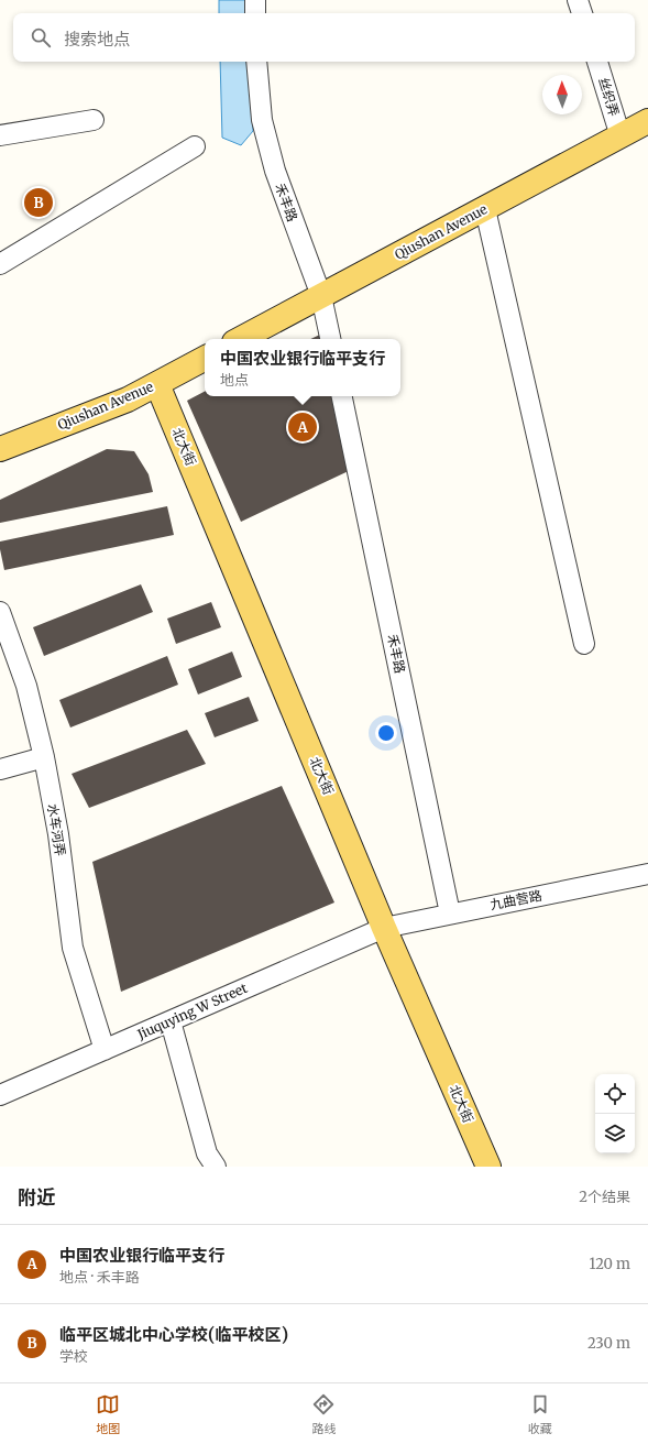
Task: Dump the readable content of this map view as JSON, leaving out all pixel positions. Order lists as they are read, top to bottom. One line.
{"streets":{"main road":["Qiushan Avenue","北大街"],"street":["丝织弄","禾丰路","水车河弄","九曲营路","Jiuquying W Street"]},"crossings":[["丝织弄","Qiushan Avenue"],["禾丰路","Qiushan Avenue"],["禾丰路","九曲营路"],["Qiushan Avenue","北大街"],["北大街","九曲营路"],["北大街","Jiuquying W Street"],["水车河弄","Jiuquying W Street"],["九曲营路","Jiuquying W Street"]],"north":"top","page":{"search":"搜索地点","pins":["B","A"],"popup":["中国农业银行临平支行","地点"],"heading":["附近","2个结果"],"list":[{"mark":"A","name":"中国农业银行临平支行","note":"地点 · 禾丰路","value":"120 m"},{"mark":"B","name":"临平区城北中心学校(临平校区)","note":"学校","value":"230 m"}],"nav":["地图","路线","收藏"]}}
